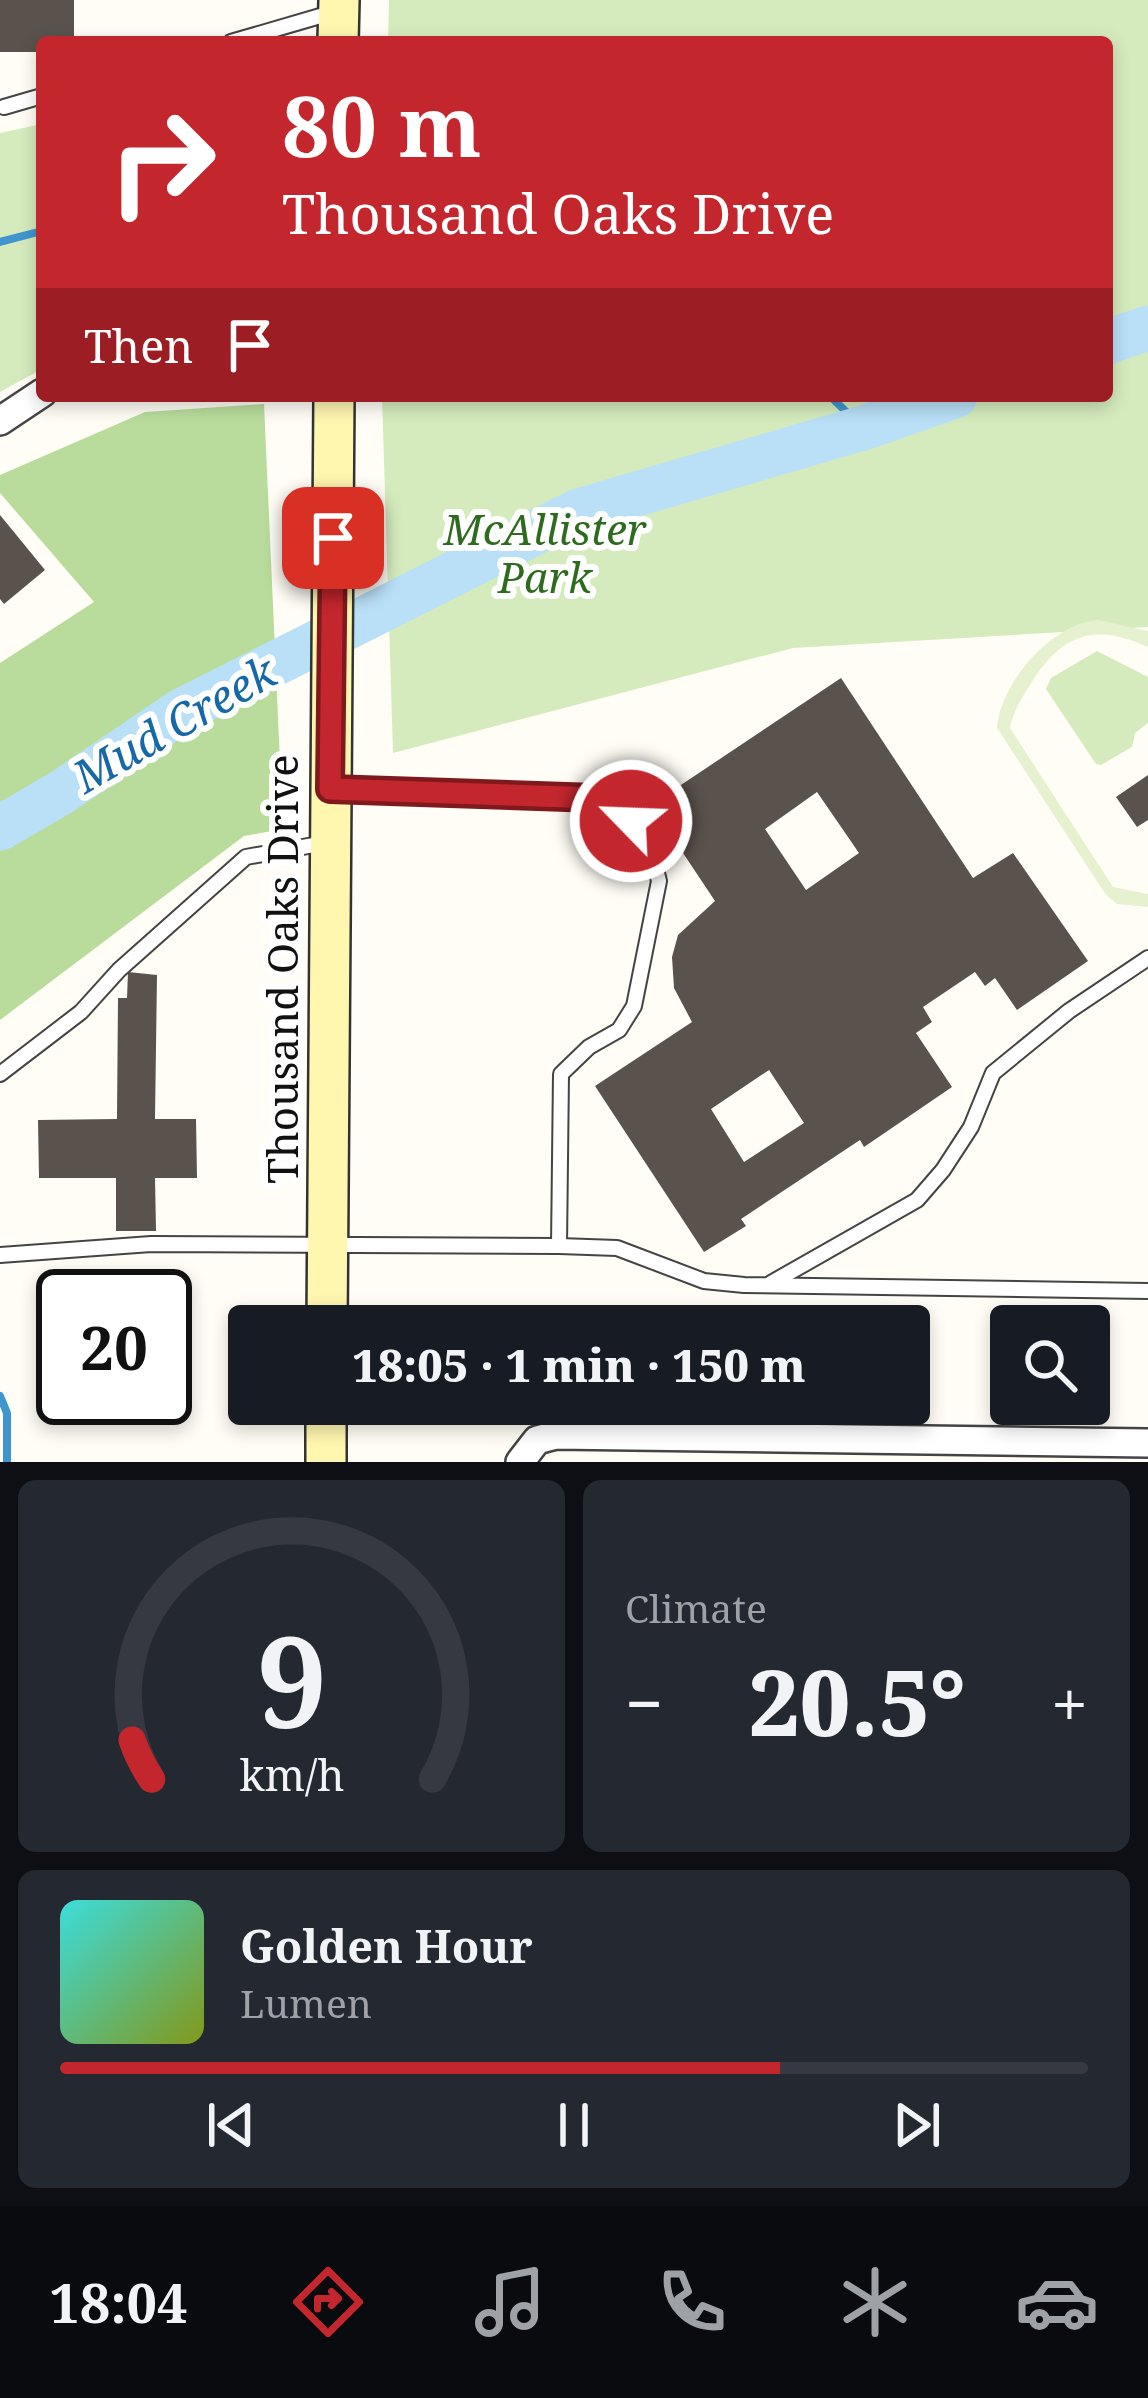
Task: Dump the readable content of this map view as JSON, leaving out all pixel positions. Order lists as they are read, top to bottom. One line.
{"streets":{"main road":["Thousand Oaks Drive"]},"water":["Mud Creek"],"parks":["McAllister Park"],"page":{"turn":["80 m","Thousand Oaks Drive"],"then":"Then","limit":"20","trip":"18:05 · 1 min · 150 m","tile":"Climate","heat":["−","20.5°","+"],"song":["Golden Hour","Lumen"],"tabs":"18:04","gauge":["9","km/h"]}}
